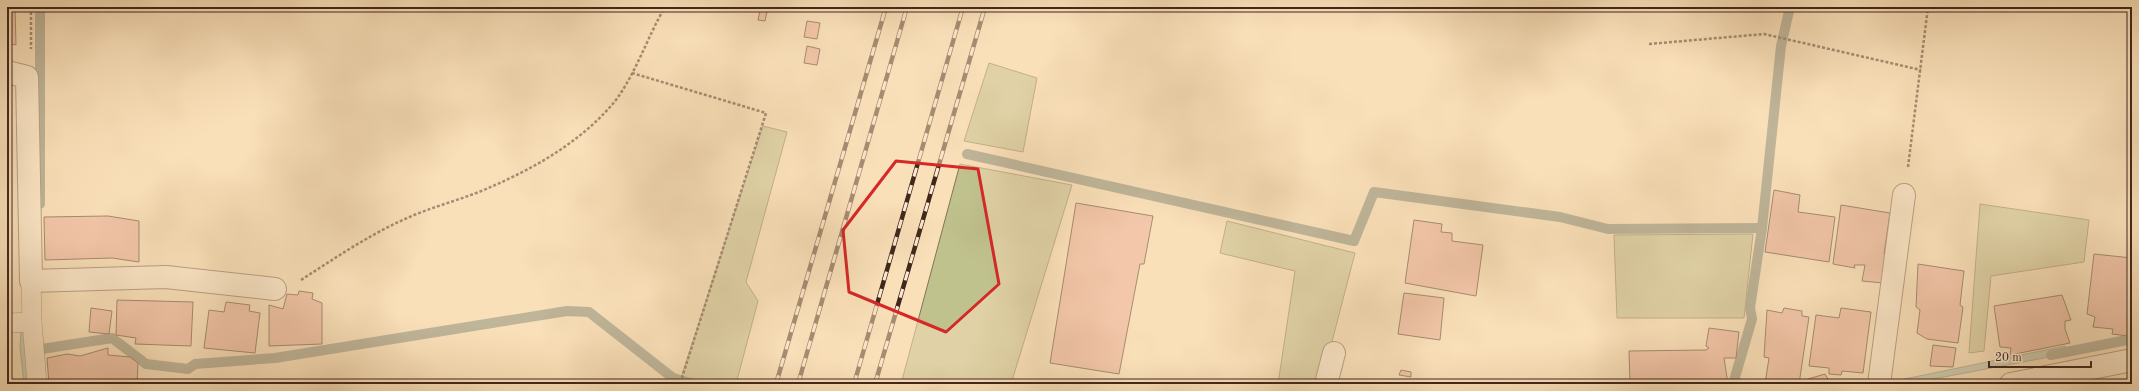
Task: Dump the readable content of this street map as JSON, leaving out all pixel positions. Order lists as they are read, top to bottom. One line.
{"scale_bar":"20 m"}
